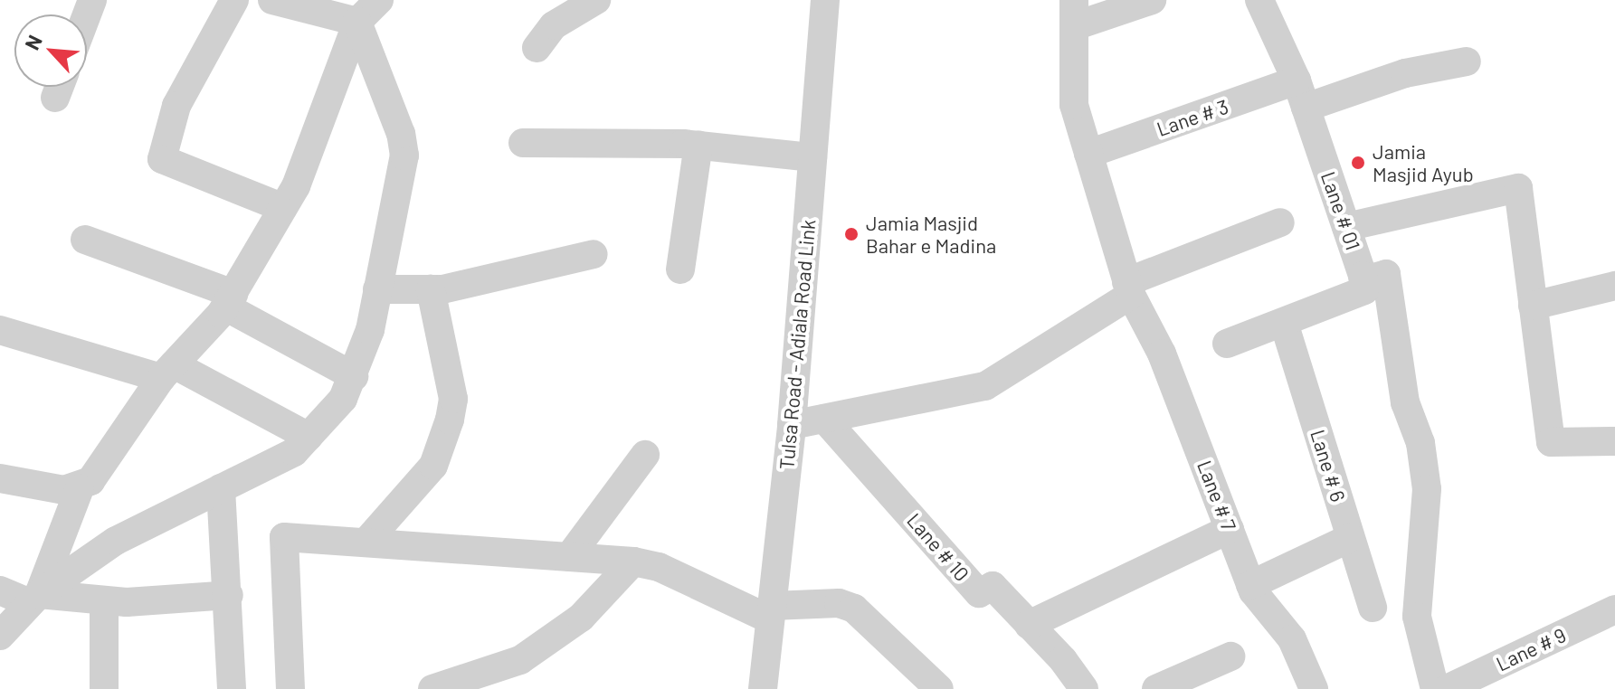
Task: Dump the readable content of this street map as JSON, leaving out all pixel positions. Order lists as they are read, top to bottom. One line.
{"streets":{"street":["Lane # 3","Lane # 01","Tulsa Road - Adiala Road Link","Lane # 6","Lane # 7","Lane # 10","Lane # 9"]},"crossings":[["Lane # 3","Lane # 01"],["Lane # 3","Lane # 7"],["Lane # 01","Lane # 9"]],"places":["Jamia Masjid Ayub","Jamia Masjid Bahar e Madina"],"north":"top left"}
